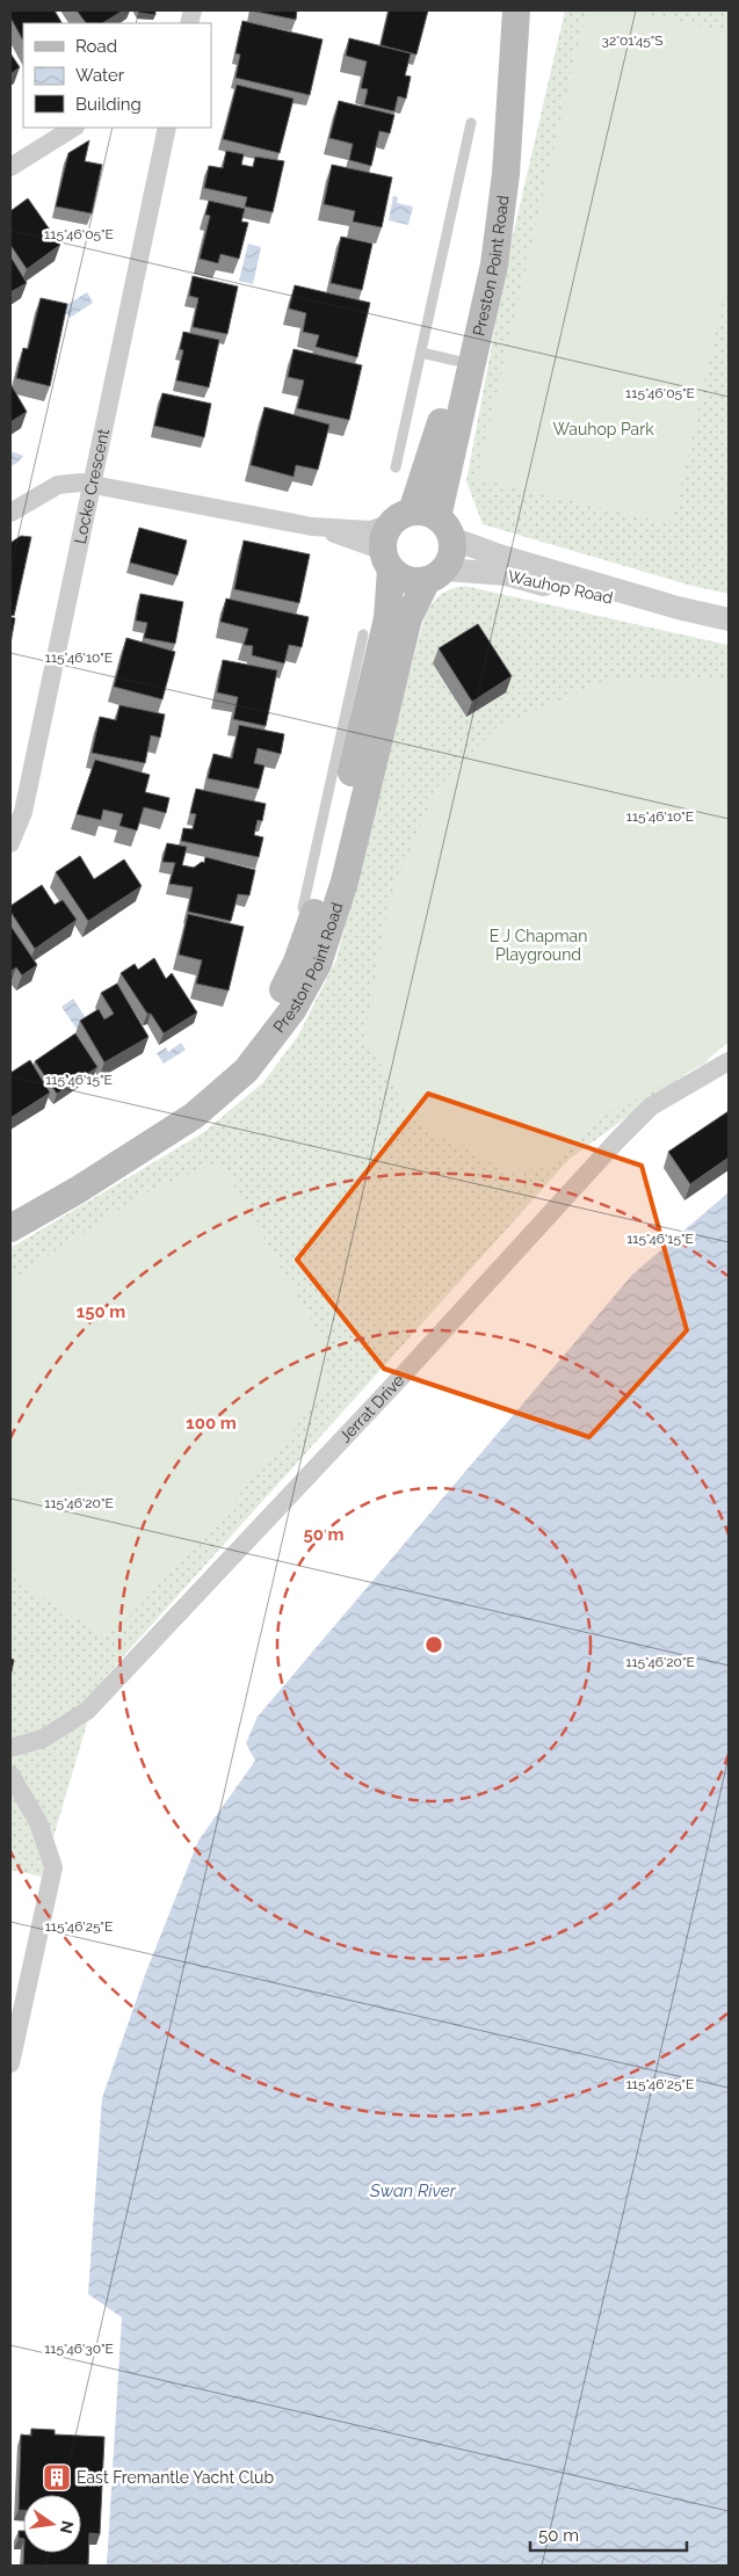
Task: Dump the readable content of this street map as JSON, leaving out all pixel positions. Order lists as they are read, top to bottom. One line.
{"streets":{"main road":["Preston Point Road"],"street":["Locke Crescent","Wauhop Road","Jerrat Drive"]},"crossings":[["Preston Point Road","Wauhop Road"]],"water":["Swan River"],"parks":["Wauhop Park","E J Chapman Playground"],"places":{"building":["East Fremantle Yacht Club"]},"legend":["Road","Water","Building"],"scale_bar":"50 m","north":"right","coordinates":["32°01'45\"S","115°46'05\"E","115°46'10\"E","115°46'15\"E","115°46'20\"E","115°46'25\"E","115°46'30\"E"],"rings":["150 m","100 m","50 m"]}
